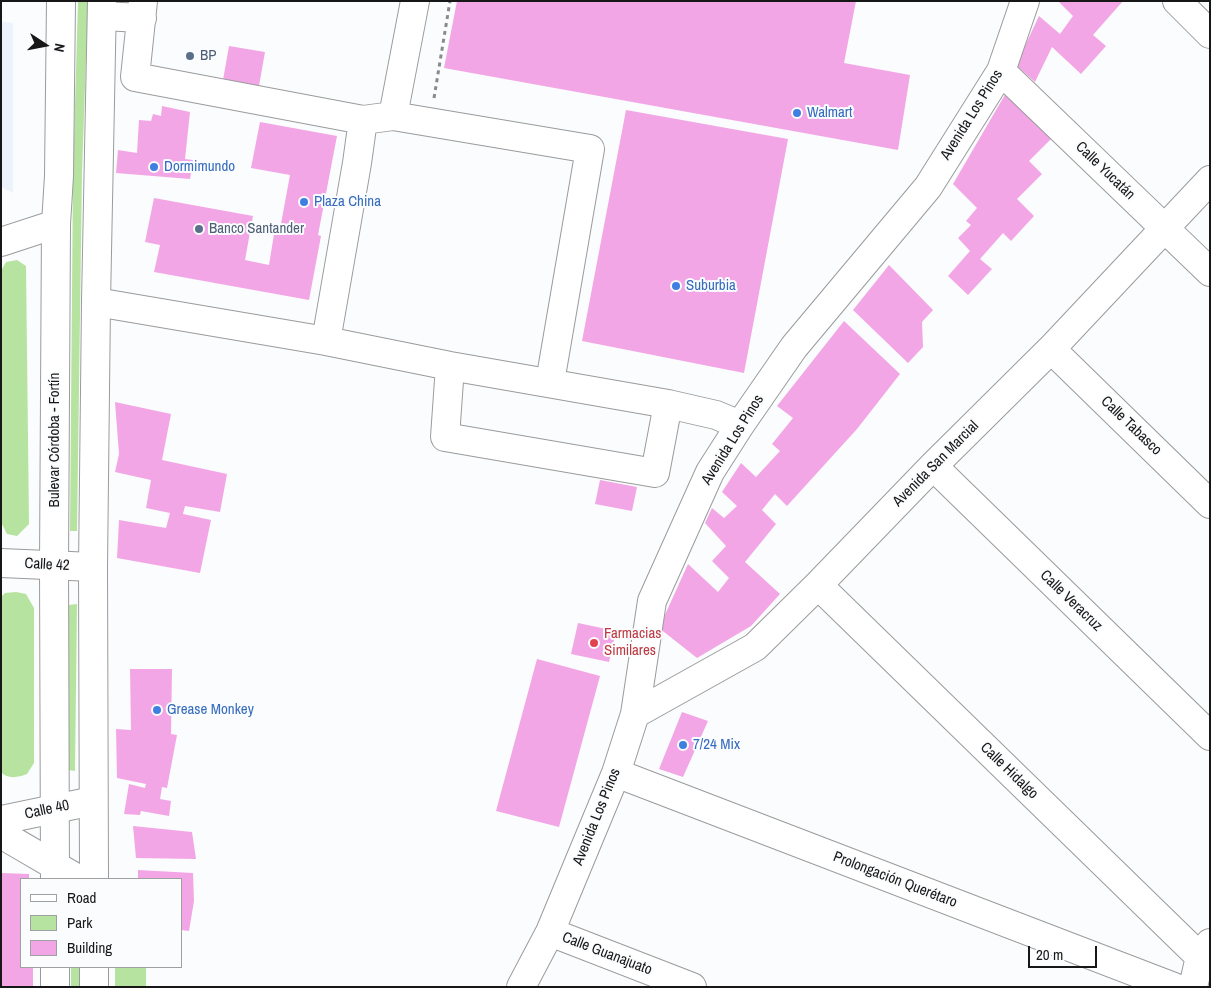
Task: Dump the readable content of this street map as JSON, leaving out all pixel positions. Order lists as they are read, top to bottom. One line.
{"streets":{"street":["Avenida Los Pinos","Calle Yucatán","Calle Tabasco","Bulevar Córdoba - Fortín","Avenida San Marcial","Calle 42","Calle Veracruz","Calle Hidalgo","Calle 40","Prolongación Querétaro","Calle Guanajuato"]},"crossings":[["Avenida Los Pinos","Calle Yucatán"],["Avenida Los Pinos","Avenida San Marcial"],["Avenida Los Pinos","Prolongación Querétaro"],["Avenida Los Pinos","Calle Guanajuato"],["Calle Yucatán","Avenida San Marcial"],["Calle Tabasco","Avenida San Marcial"],["Bulevar Córdoba - Fortín","Calle 42"],["Bulevar Córdoba - Fortín","Calle 40"],["Avenida San Marcial","Calle Veracruz"],["Avenida San Marcial","Calle Hidalgo"]],"places":["BP","Walmart","Dormimundo","Plaza China","Banco Santander","Suburbia","Farmacias Similares","Grease Monkey","7/24 Mix"],"legend":["Road","Park","Building"],"scale_bar":"20 m","north":"right"}
